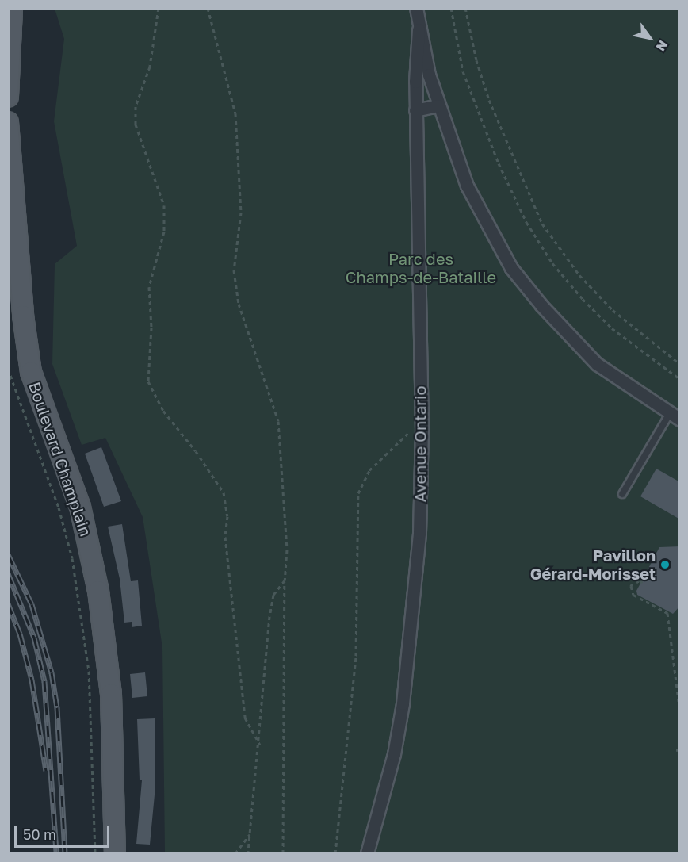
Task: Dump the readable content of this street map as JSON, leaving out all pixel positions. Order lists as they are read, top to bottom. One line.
{"streets":{"main road":["Boulevard Champlain"],"street":["Avenue Ontario"]},"parks":["Parc des Champs-de-Bataille"],"places":["Pavillon Gérard-Morisset"],"scale_bar":"50 m","north":"bottom right"}
